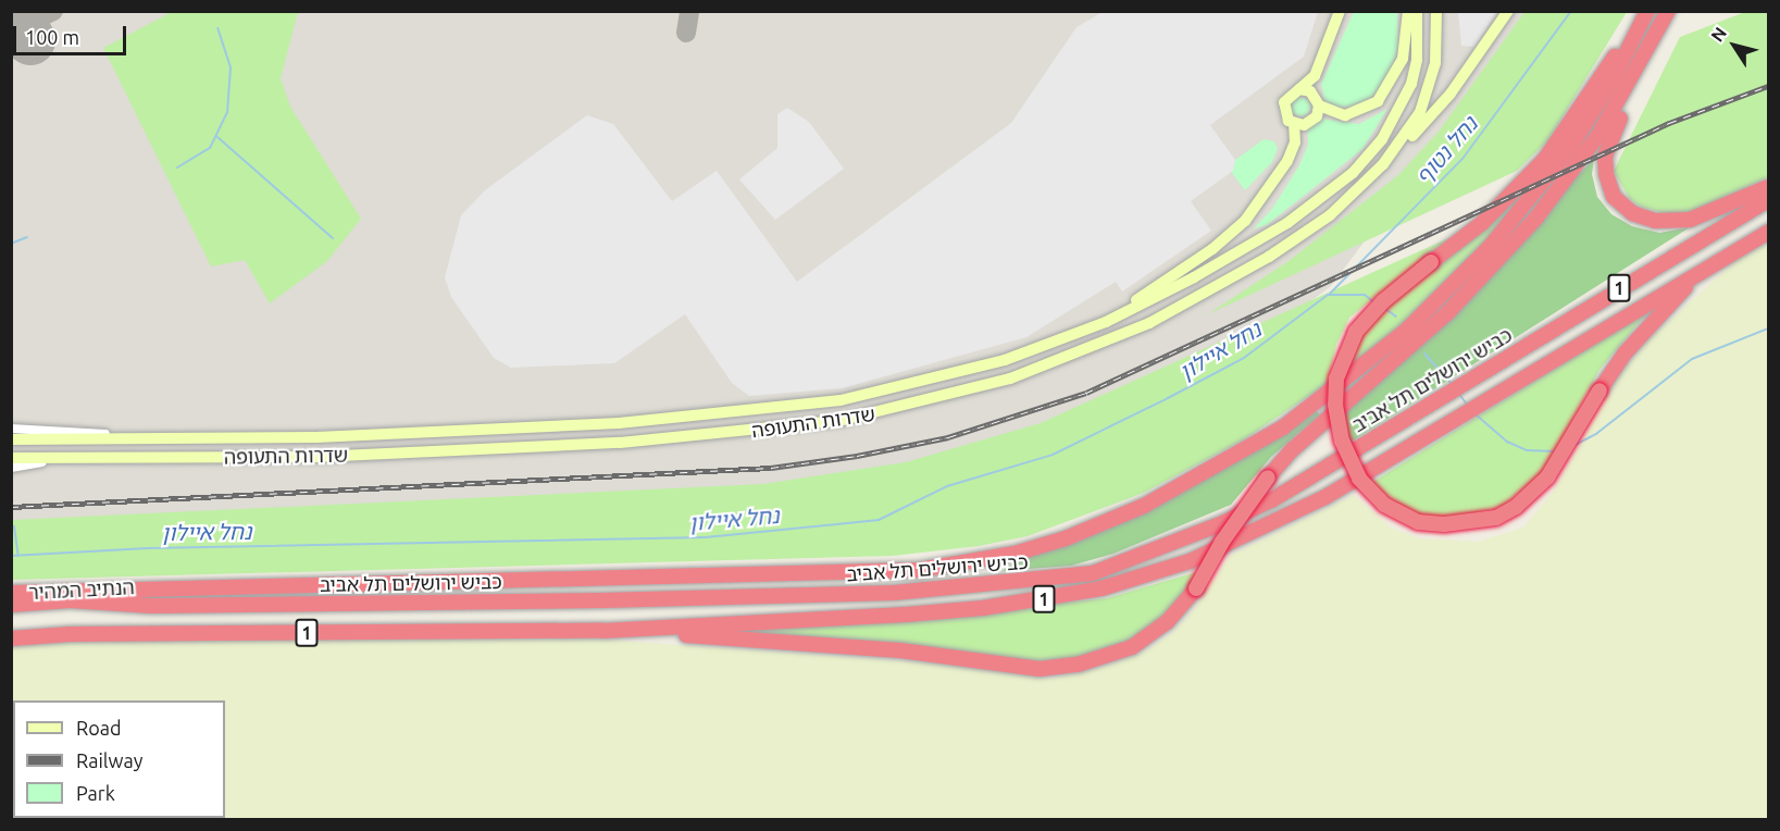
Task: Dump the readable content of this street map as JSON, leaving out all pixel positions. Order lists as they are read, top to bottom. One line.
{"streets":{"highway":["1","כביש ירושלים תל אביב","הנתיב המהיר"],"main road":["שדרות התעופה"]},"crossings":[["כביש ירושלים תל אביב","הנתיב המהיר"]],"water":["נחל נטוף","נחל איילון"],"legend":["Road","Railway","Park"],"scale_bar":"100 m","north":"top left"}
